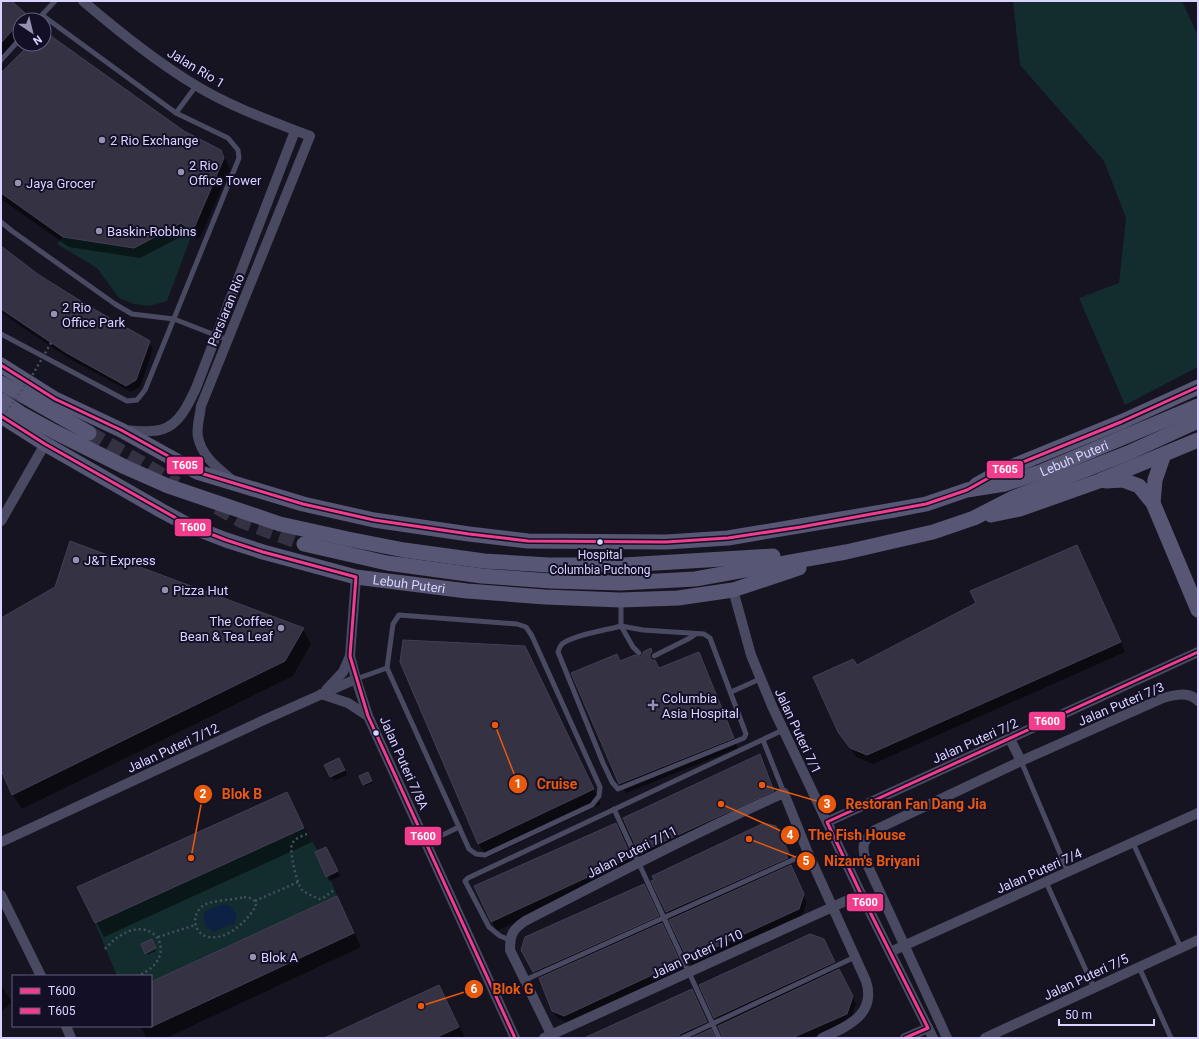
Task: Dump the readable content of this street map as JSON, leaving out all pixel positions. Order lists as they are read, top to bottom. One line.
{"streets":{"main road":["Lebuh Puteri"],"street":["Jalan Rio 1","Persiaran Rio","Jalan Puteri 7/3","Jalan Puteri 7/1","Jalan Puteri 7/2","Jalan Puteri 7/12","Jalan Puteri 7/8A","Jalan Puteri 7/11","Jalan Puteri 7/4","Jalan Puteri 7/10","Jalan Puteri 7/5"]},"crossings":[["Jalan Rio 1","Persiaran Rio"],["Persiaran Rio","Lebuh Puteri"],["Lebuh Puteri","Jalan Puteri 7/1"],["Lebuh Puteri","Jalan Puteri 7/8A"],["Jalan Puteri 7/3","Jalan Puteri 7/4"],["Jalan Puteri 7/1","Jalan Puteri 7/2"],["Jalan Puteri 7/1","Jalan Puteri 7/4"],["Jalan Puteri 7/1","Jalan Puteri 7/10"],["Jalan Puteri 7/12","Jalan Puteri 7/8A"]],"places":{"other":["2 Rio Exchange","2 Rio Office Tower","Jaya Grocer","Baskin-Robbins","2 Rio Office Park","Hospital Columbia Puchong","J&T Express","Pizza Hut","The Coffee Bean & Tea Leaf","Cruise","Restoran Fan Dang Jia","The Fish House","Nizam's Briyani","Blok B","Blok A","Blok G"],"health":["Columbia Asia Hospital"]},"lines":["transit line T605","transit line T600"],"legend":["T600","T605"],"scale_bar":"50 m","north":"bottom right"}
